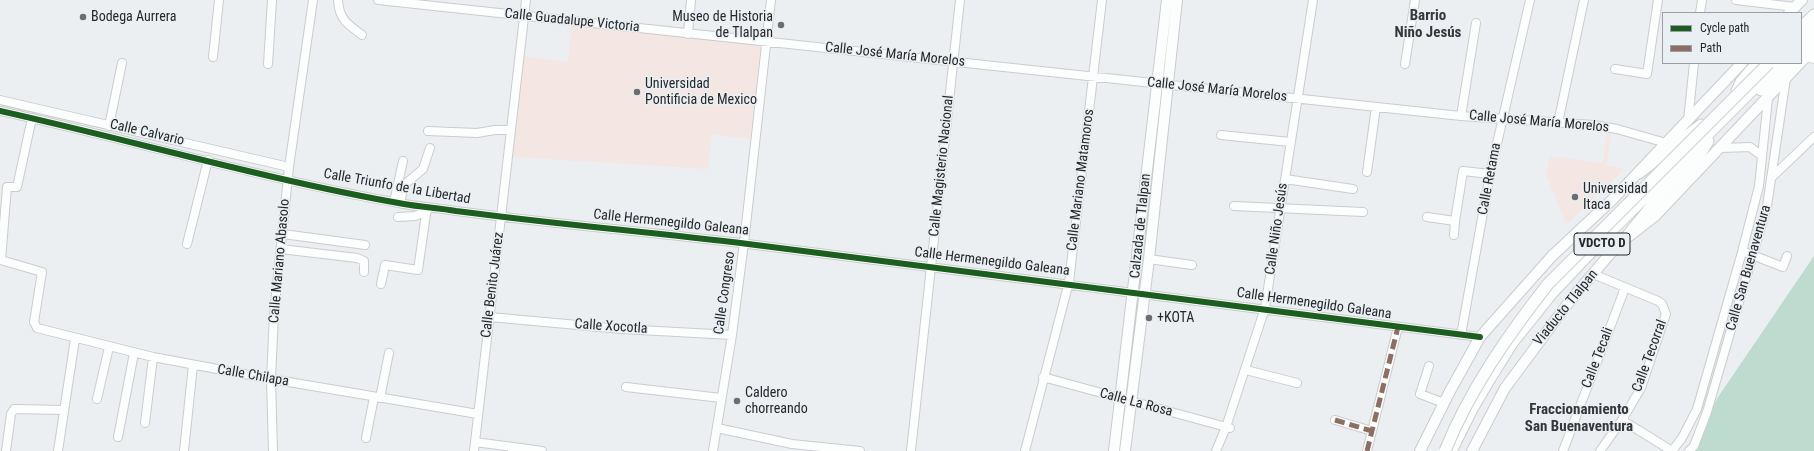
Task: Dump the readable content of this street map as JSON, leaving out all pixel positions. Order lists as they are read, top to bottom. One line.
{"streets":{"highway":["VDCTO D","Viaducto Tlalpan"],"main road":["Calzada de Tlalpan"],"street":["Calle Guadalupe Victoria","Calle José María Morelos","Calle Calvario","Calle Magisterio Nacional","Calle Retama","Calle Mariano Matamoros","Calle Triunfo de la Libertad","Calle Hermenegildo Galeana","Calle Niño Jesús","Calle Mariano Abasolo","Calle San Buenaventura","Calle Benito Juárez","Calle Congreso","Calle Xocotla","Calle Tecorral","Calle Tecali","Calle Chilapa","Calle La Rosa"]},"crossings":[["Calle Guadalupe Victoria","Calle José María Morelos"],["Calle Guadalupe Victoria","Calle Benito Juárez"],["Calle Guadalupe Victoria","Calle Congreso"],["Calle José María Morelos","Calle Magisterio Nacional"],["Calle José María Morelos","Calle Retama"],["Calle José María Morelos","Calle Mariano Matamoros"],["Calle José María Morelos","Calzada de Tlalpan"],["Calle José María Morelos","Calle Niño Jesús"],["Calle José María Morelos","Calle Congreso"],["Calle Calvario","Calle Triunfo de la Libertad"],["Calle Calvario","Calle Mariano Abasolo"],["Calle Calvario","Calle Chilapa"],["Calle Magisterio Nacional","Calle Hermenegildo Galeana"],["Calle Retama","Calle Hermenegildo Galeana"],["Calle Mariano Matamoros","Calle Hermenegildo Galeana"],["Calle Mariano Matamoros","Calle La Rosa"],["Calle Triunfo de la Libertad","Calle Hermenegildo Galeana"],["Calle Triunfo de la Libertad","Calle Mariano Abasolo"],["Calle Triunfo de la Libertad","Calle Benito Juárez"],["Calle Hermenegildo Galeana","Calzada de Tlalpan"],["Calle Hermenegildo Galeana","Calle Niño Jesús"],["Calle Hermenegildo Galeana","Calle Benito Juárez"],["Calle Hermenegildo Galeana","Calle Congreso"],["Calzada de Tlalpan","Calle La Rosa"],["Calle Niño Jesús","Calle La Rosa"],["Calle Mariano Abasolo","Calle Chilapa"],["Calle San Buenaventura","Viaducto Tlalpan"],["Calle San Buenaventura","Calle Tecorral"],["Calle Benito Juárez","Calle Xocotla"],["Calle Benito Juárez","Calle Chilapa"],["Calle Congreso","Calle Xocotla"],["Calle Tecorral","Calle Tecali"]],"districts":["Barrio Niño Jesús","Fraccionamiento San Buenaventura"],"places":["Bodega Aurrera","Museo de Historia de Tlalpan","Universidad Pontificia de Mexico","Universidad Itaca","+KOTA","Caldero chorreando"],"legend":["Cycle path","Path"]}
